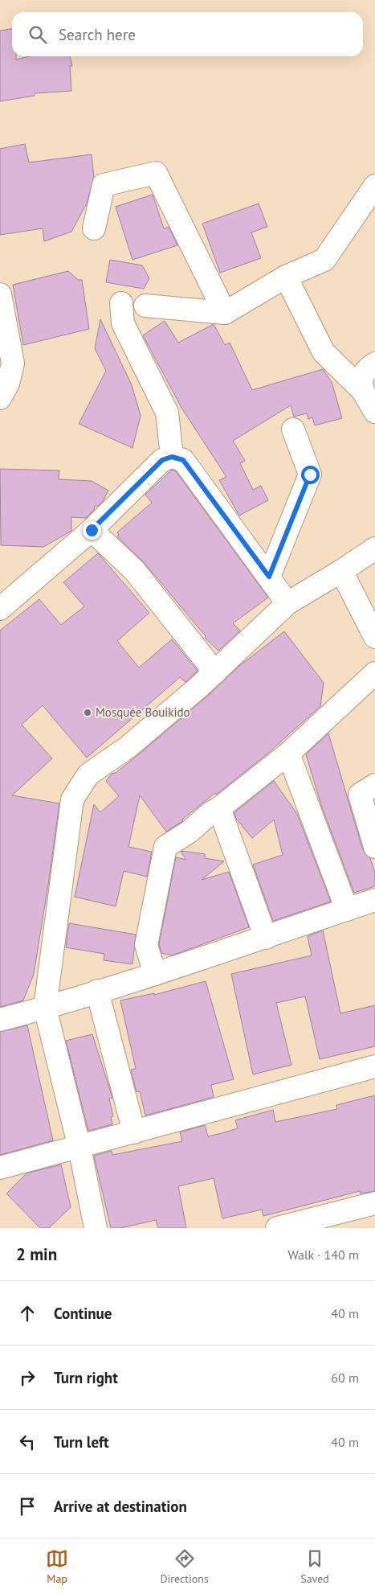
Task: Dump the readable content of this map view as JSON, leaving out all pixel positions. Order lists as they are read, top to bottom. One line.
{"places":["Mosquée Bouikido"],"page":{"search":"Search here","heading":["2 min","Walk · 140 m"],"list":[["Continue","40 m"],["Turn right","60 m"],["Turn left","40 m"],"Arrive at destination"],"nav":["Map","Directions","Saved"]}}
